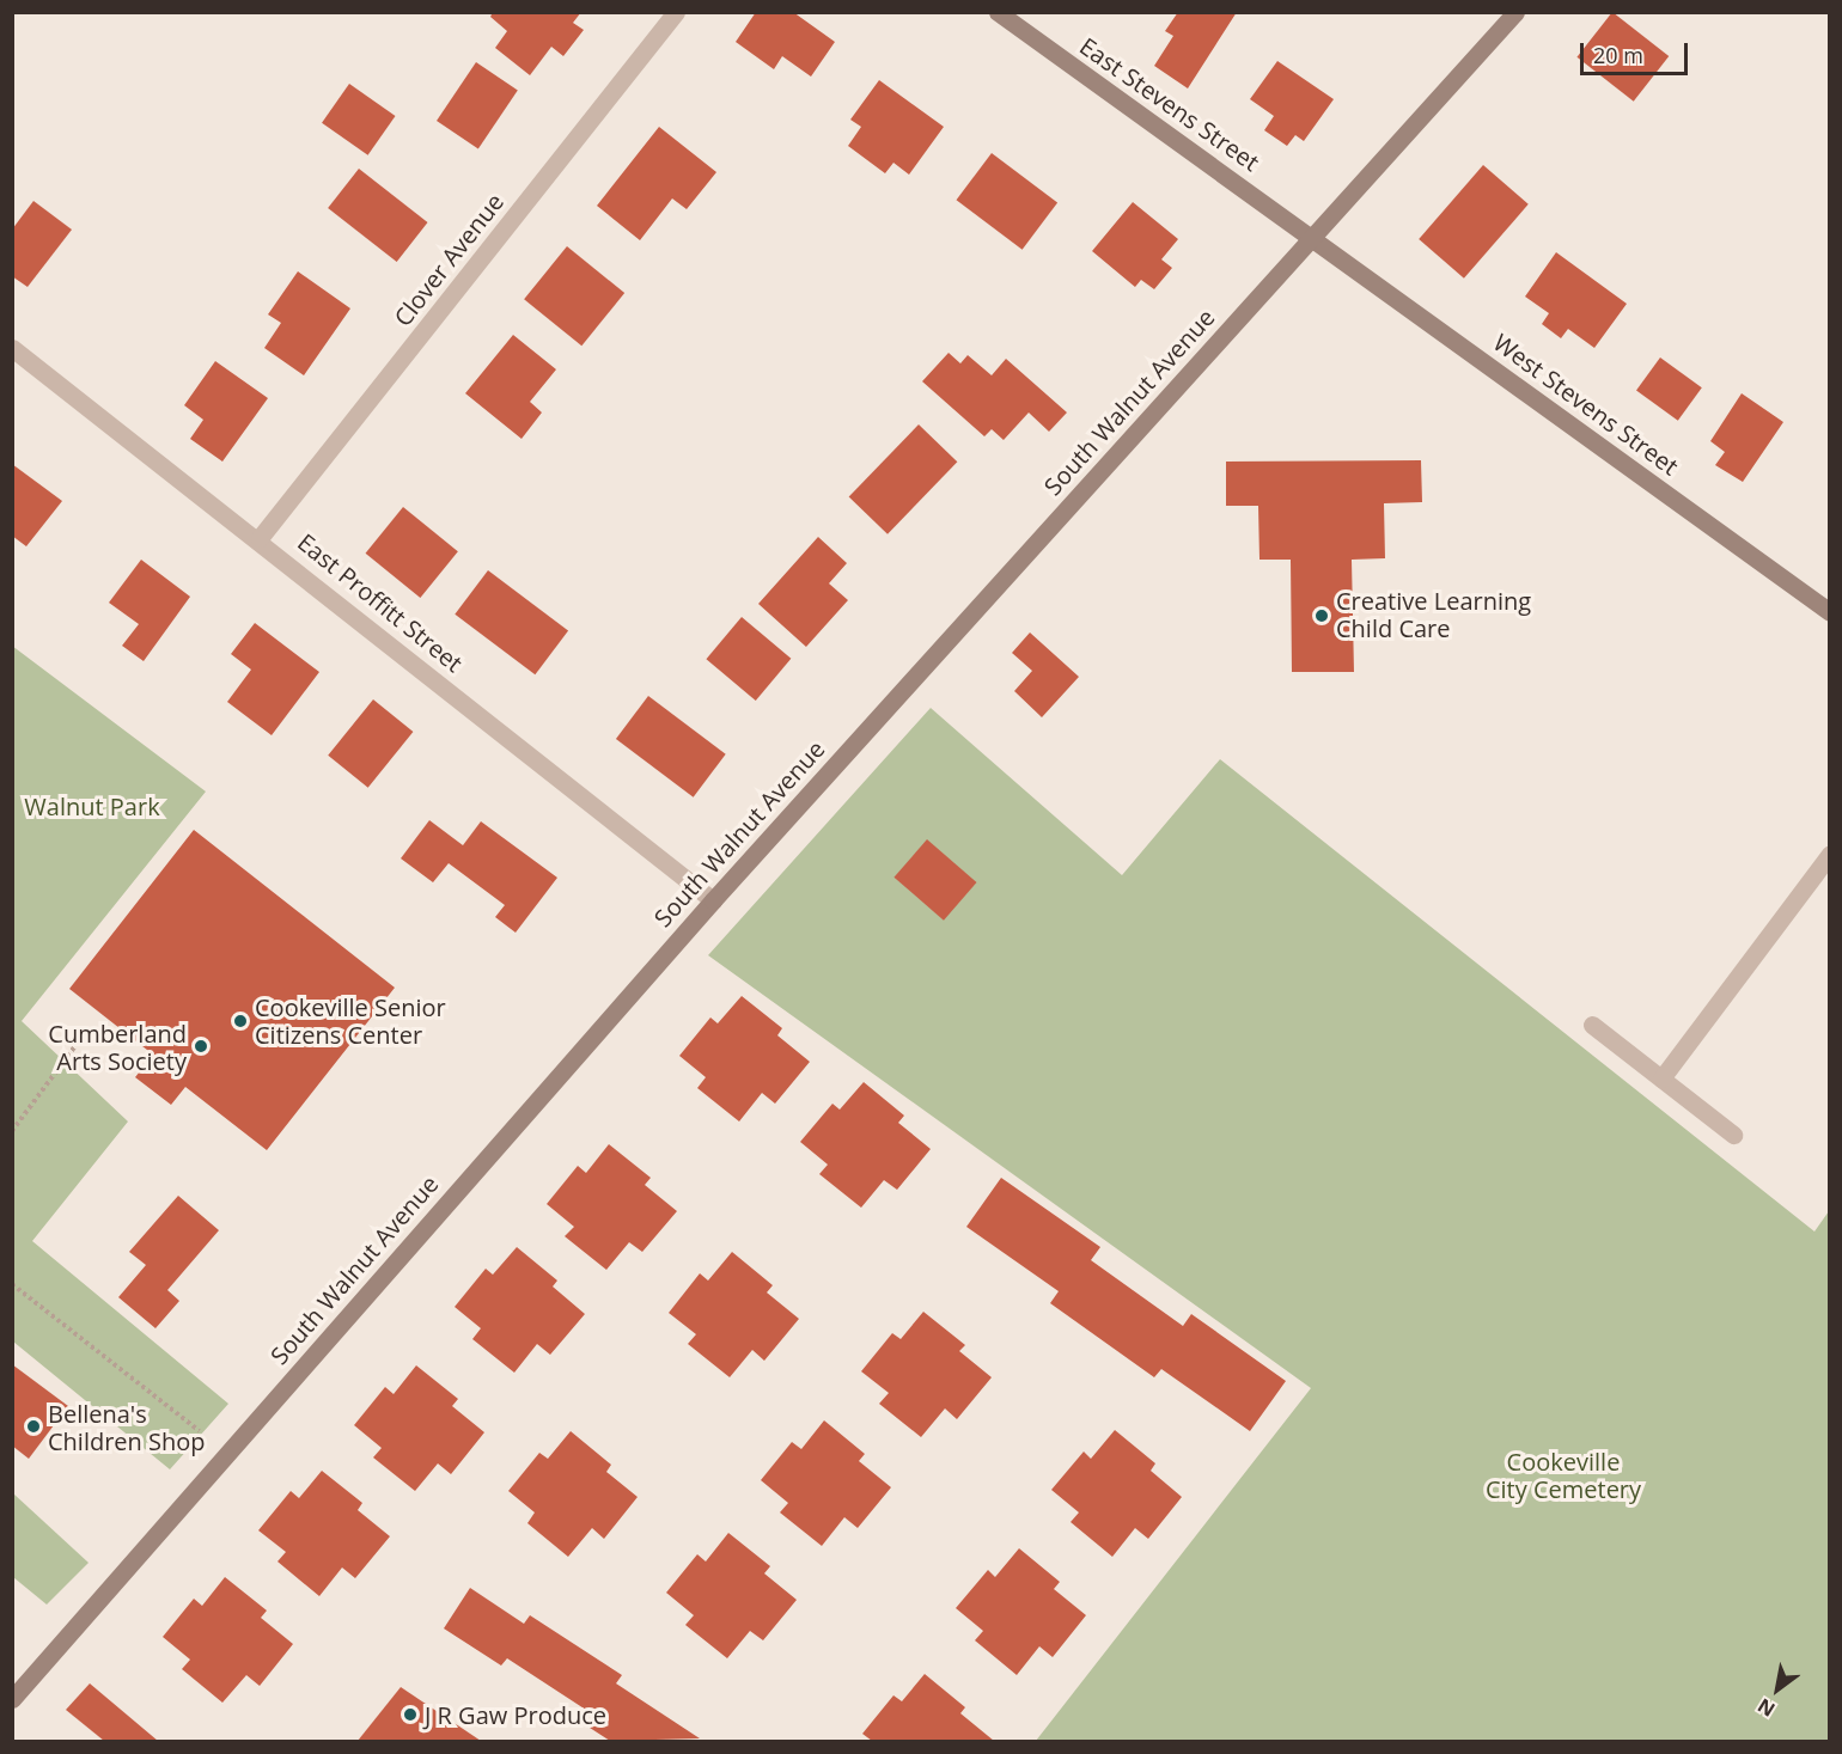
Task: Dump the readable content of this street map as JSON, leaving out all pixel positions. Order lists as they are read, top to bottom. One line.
{"streets":{"street":["East Stevens Street","Clover Avenue","South Walnut Avenue","West Stevens Street","East Proffitt Street"]},"crossings":[["East Stevens Street","South Walnut Avenue"],["East Stevens Street","West Stevens Street"],["Clover Avenue","East Proffitt Street"],["South Walnut Avenue","West Stevens Street"],["South Walnut Avenue","East Proffitt Street"]],"parks":["Walnut Park","Cookeville City Cemetery"],"places":["Creative Learning Child Care","Cookeville Senior Citizens Center","Cumberland Arts Society","Bellena's Children Shop","J R Gaw Produce"],"scale_bar":"20 m","north":"bottom left"}
